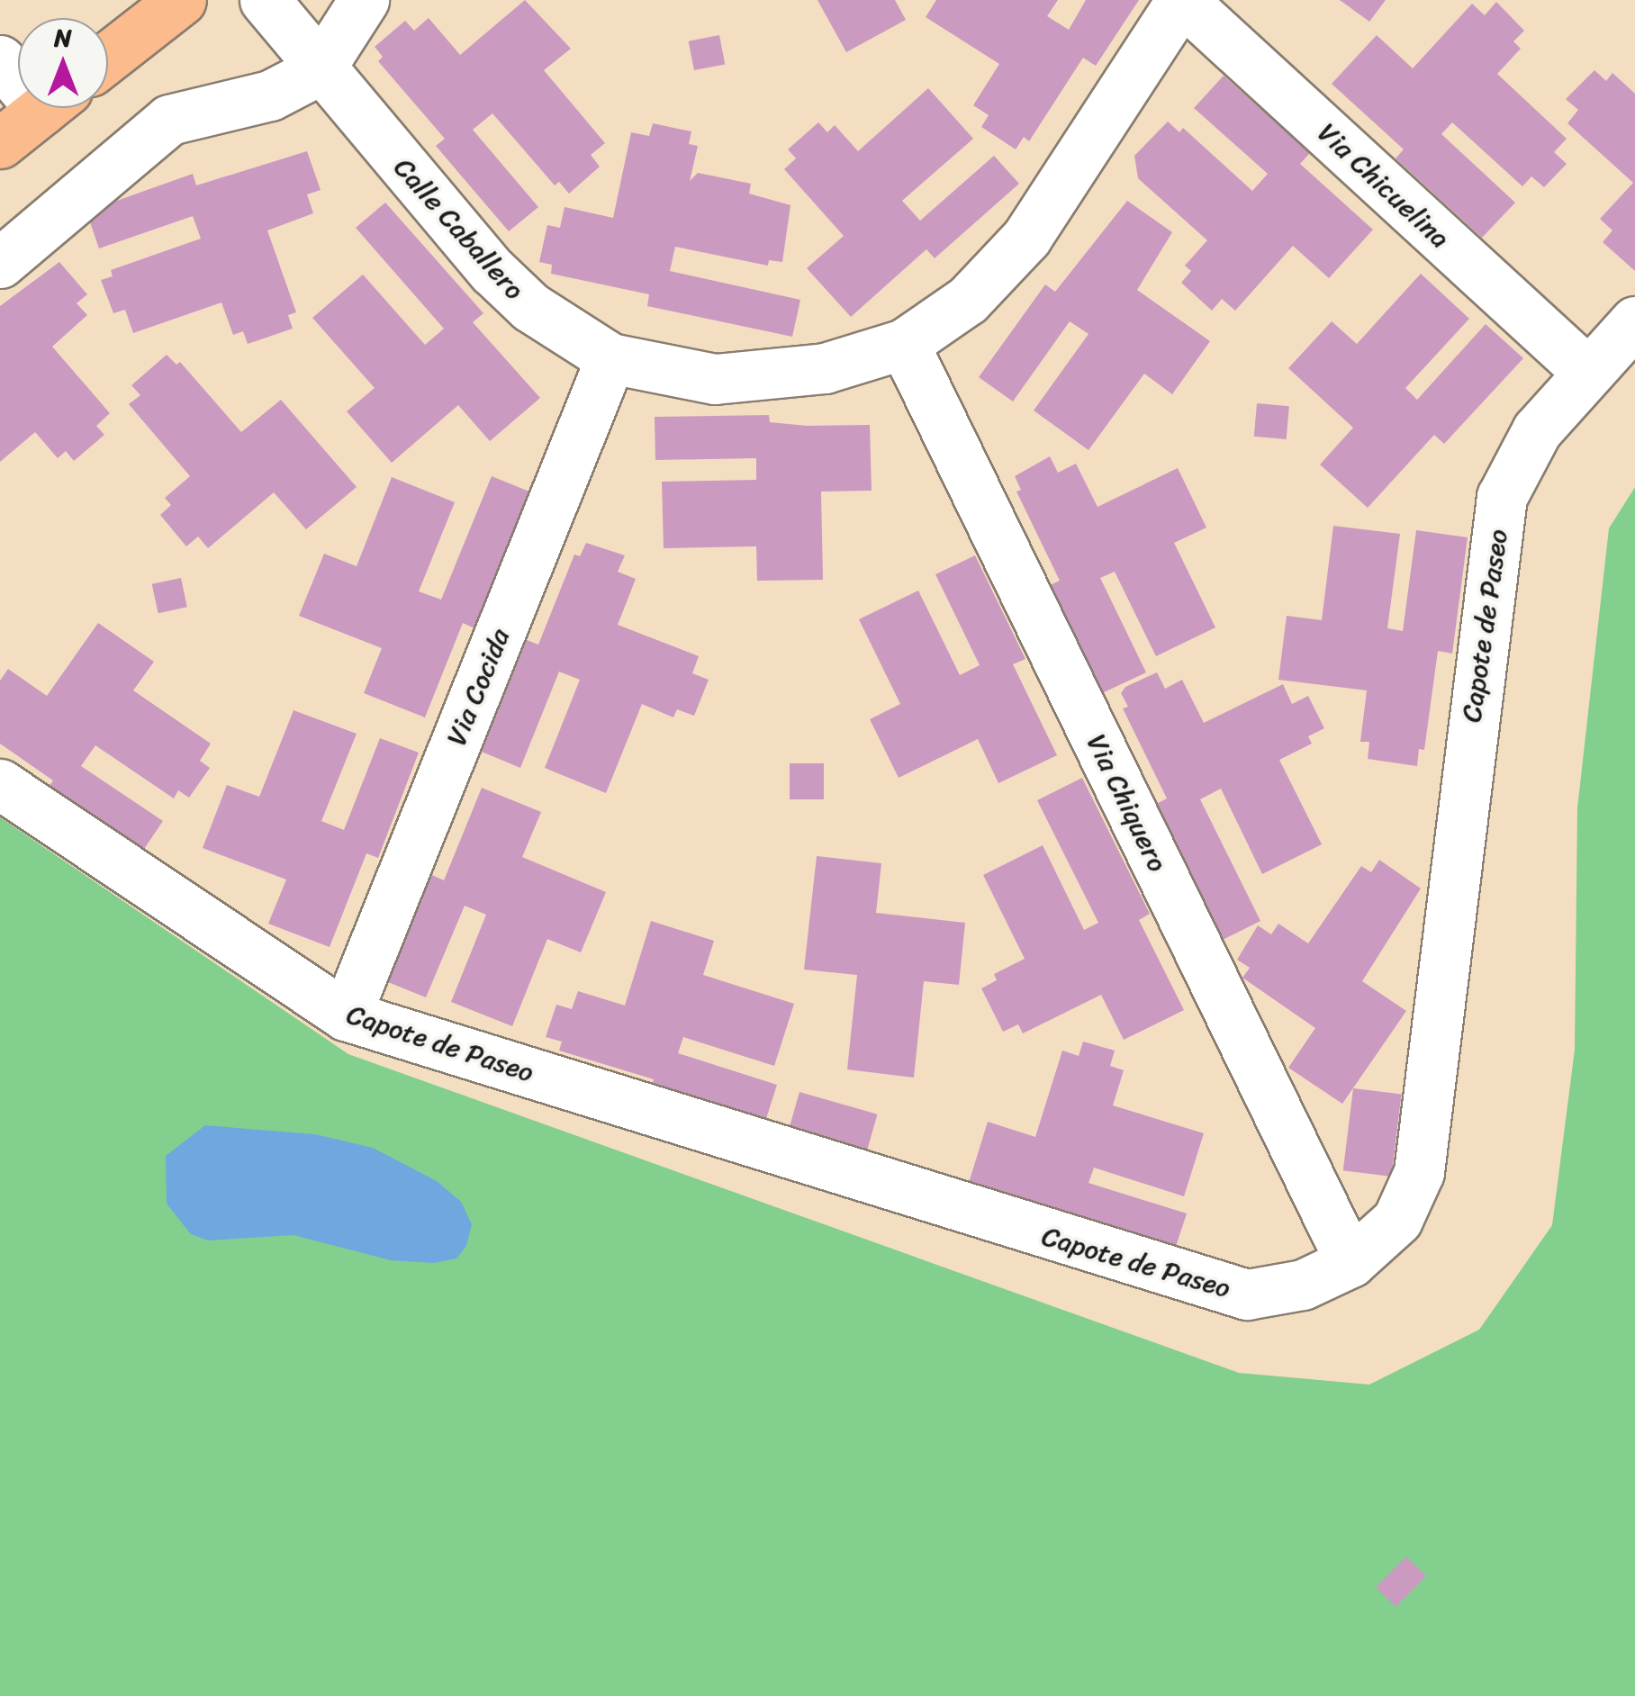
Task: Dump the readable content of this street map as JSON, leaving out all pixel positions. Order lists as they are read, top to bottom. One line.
{"streets":{"street":["Via Chicuelina","Calle Caballero","Capote de Paseo","Via Cocida","Via Chiquero"]},"crossings":[["Via Chicuelina","Calle Caballero"],["Via Chicuelina","Capote de Paseo"],["Calle Caballero","Via Cocida"],["Calle Caballero","Via Chiquero"],["Capote de Paseo","Via Cocida"],["Capote de Paseo","Via Chiquero"]],"north":"top"}
